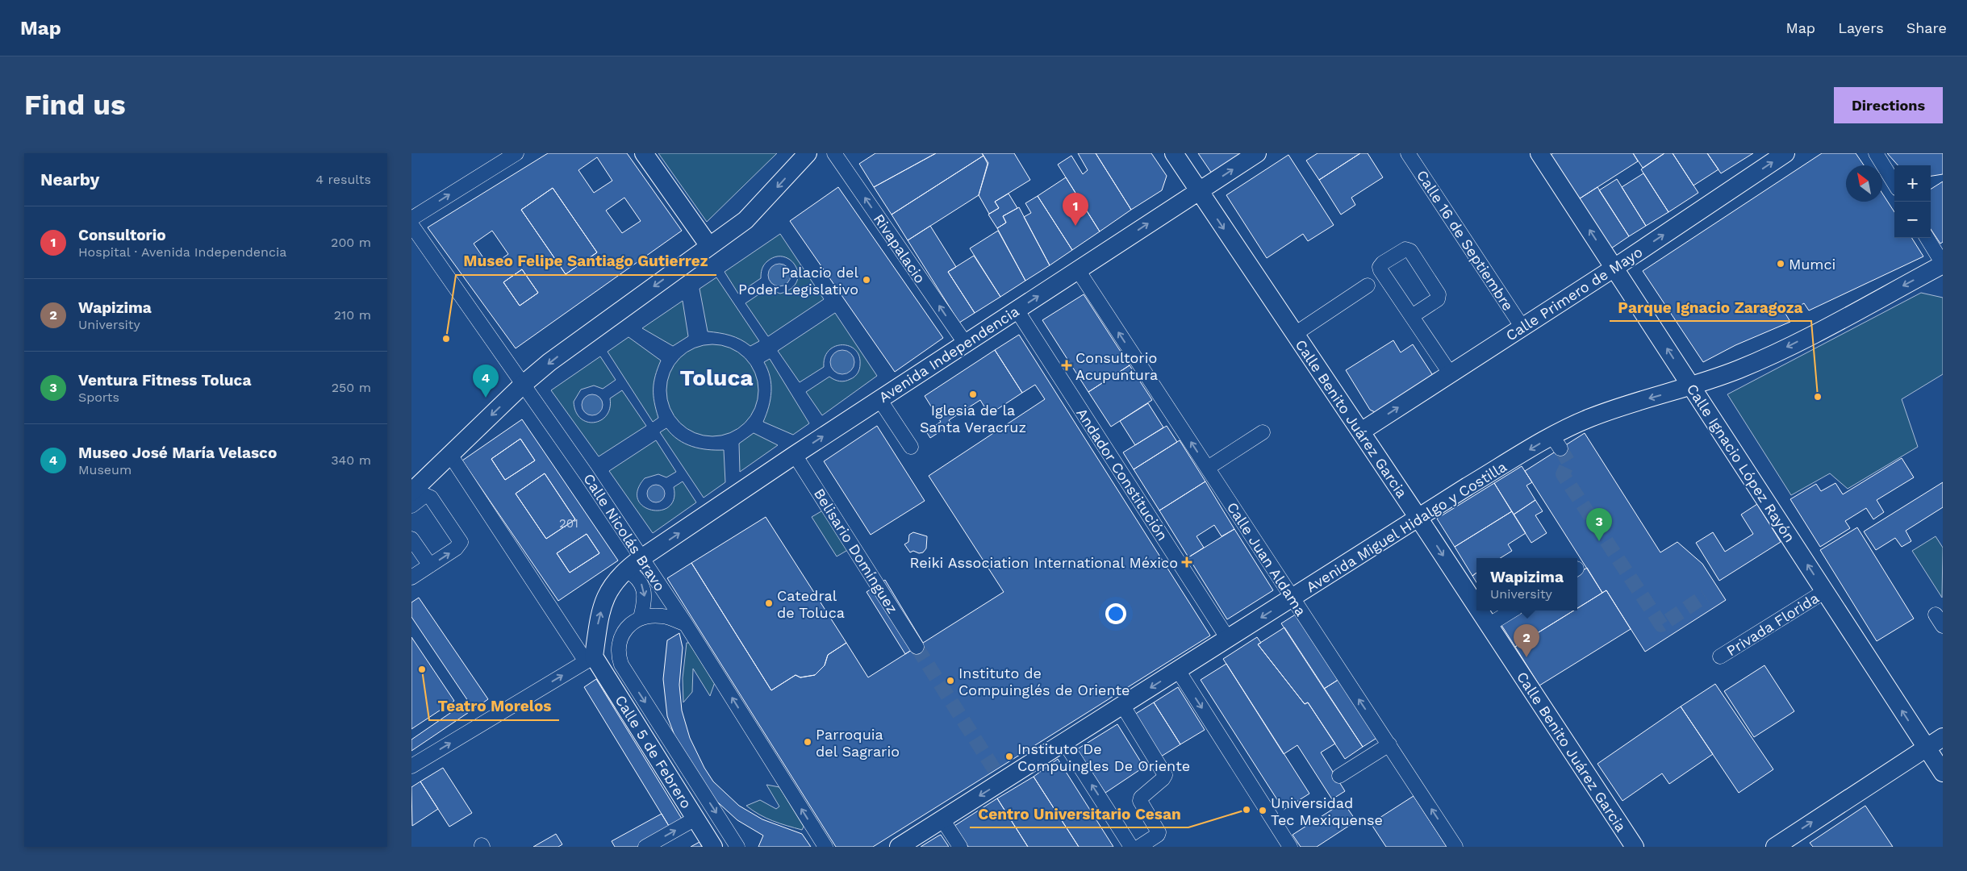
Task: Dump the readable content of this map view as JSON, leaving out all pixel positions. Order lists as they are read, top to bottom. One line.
{"streets":{"main road":["Calle Primero de Mayo","Avenida Independencia","Calle Benito Juárez Garcia","Calle Ignacio López Rayón","Avenida Miguel Hidalgo y Costilla","Calle 5 de Febrero"],"street":["Calle 16 de Septiembre","Rivapalacio","Andador Constitución","Calle Nicolás Bravo","Belisario Domínguez","Calle Juan Aldama","Privada Florida"]},"crossings":[["Calle 16 de Septiembre","Calle Primero de Mayo"],["Rivapalacio","Avenida Independencia"],["Calle Primero de Mayo","Calle Benito Juárez Garcia"],["Calle Primero de Mayo","Calle Ignacio López Rayón"],["Avenida Independencia","Calle Benito Juárez Garcia"],["Avenida Independencia","Andador Constitución"],["Avenida Independencia","Calle Nicolás Bravo"],["Avenida Independencia","Belisario Domínguez"],["Avenida Independencia","Calle Juan Aldama"],["Avenida Independencia","Calle 5 de Febrero"],["Calle Benito Juárez Garcia","Avenida Miguel Hidalgo y Costilla"],["Calle Ignacio López Rayón","Avenida Miguel Hidalgo y Costilla"],["Calle Ignacio López Rayón","Privada Florida"],["Andador Constitución","Avenida Miguel Hidalgo y Costilla"],["Avenida Miguel Hidalgo y Costilla","Calle Juan Aldama"]],"one_way":["Rivapalacio","Calle Primero de Mayo","Avenida Independencia","Calle Benito Juárez Garcia","Calle Ignacio López Rayón","Avenida Miguel Hidalgo y Costilla","Calle Nicolás Bravo","Calle Juan Aldama"],"districts":["Toluca"],"places":{"other":["Mumci","Palacio del Poder Legislativo","Museo Felipe Santiago Gutierrez","Iglesia de la Santa Veracruz","Parque Ignacio Zaragoza","Catedral de Toluca","Teatro Morelos","Instituto de Compuinglés de Oriente","Parroquia del Sagrario","Instituto De Compuingles De Oriente","Centro Universitario Cesan","Universidad Tec Mexiquense"],"health":["Consultorio Acupuntura","Reiki Association International México"]},"house_numbers":["201"],"north":"top left","page":{"header":"Map","nav":["Map","Layers","Share"],"buttons":"Directions","title":"Find us","heading":["Nearby","4 results"],"map_buttons":["+","−"],"pins":["1","4","3","2"],"list":[{"mark":"1","name":"Consultorio","note":"Hospital · Avenida Independencia","value":"200 m"},{"mark":"2","name":"Wapizima","note":"University","value":"210 m"},{"mark":"3","name":"Ventura Fitness Toluca","note":"Sports","value":"250 m"},{"mark":"4","name":"Museo José María Velasco","note":"Museum","value":"340 m"}],"popup":["Wapizima","University"]}}
